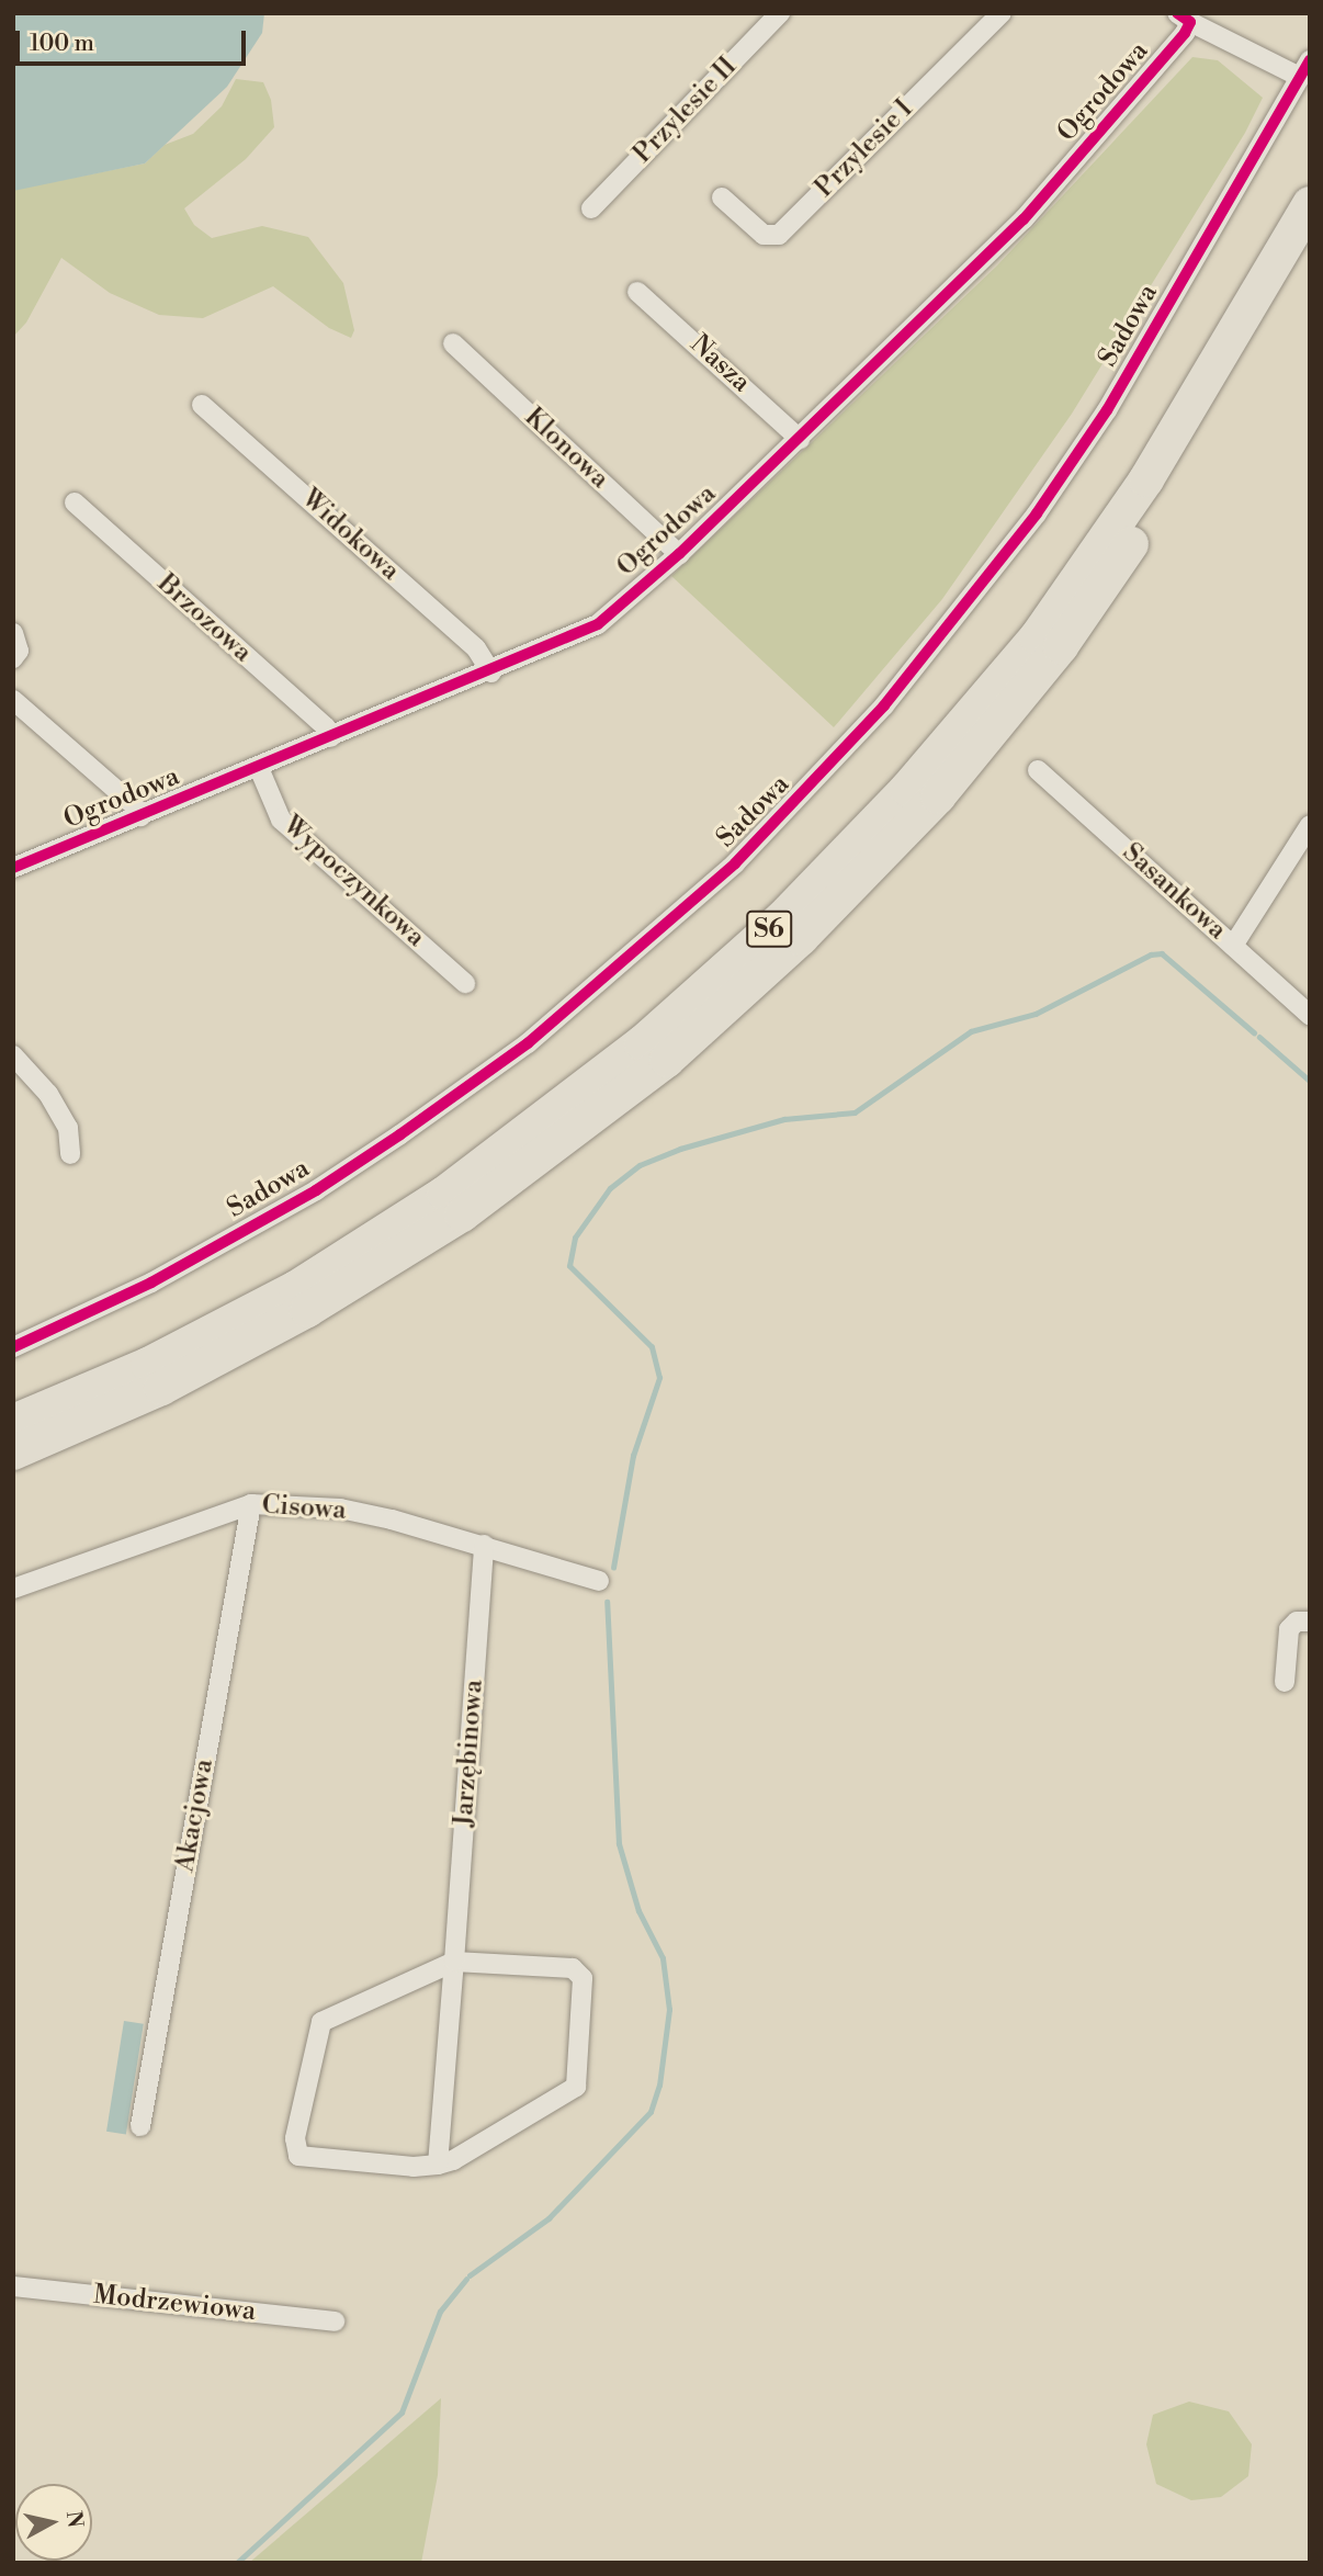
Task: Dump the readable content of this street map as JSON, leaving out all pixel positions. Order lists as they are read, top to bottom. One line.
{"streets":{"highway":["S6"],"street":["Ogrodowa","Przylesie II","Przylesie I","Sadowa","Nasza","Klonowa","Widokowa","Brzozowa","Wypoczynkowa","Sasankowa","Cisowa","Jarzębinowa","Akacjowa","Modrzewiowa"]},"crossings":[["Ogrodowa","Sadowa"],["Ogrodowa","Nasza"],["Ogrodowa","Klonowa"],["Ogrodowa","Widokowa"],["Ogrodowa","Brzozowa"],["Ogrodowa","Wypoczynkowa"],["Cisowa","Jarzębinowa"],["Cisowa","Akacjowa"]],"scale_bar":"100 m","north":"right"}
